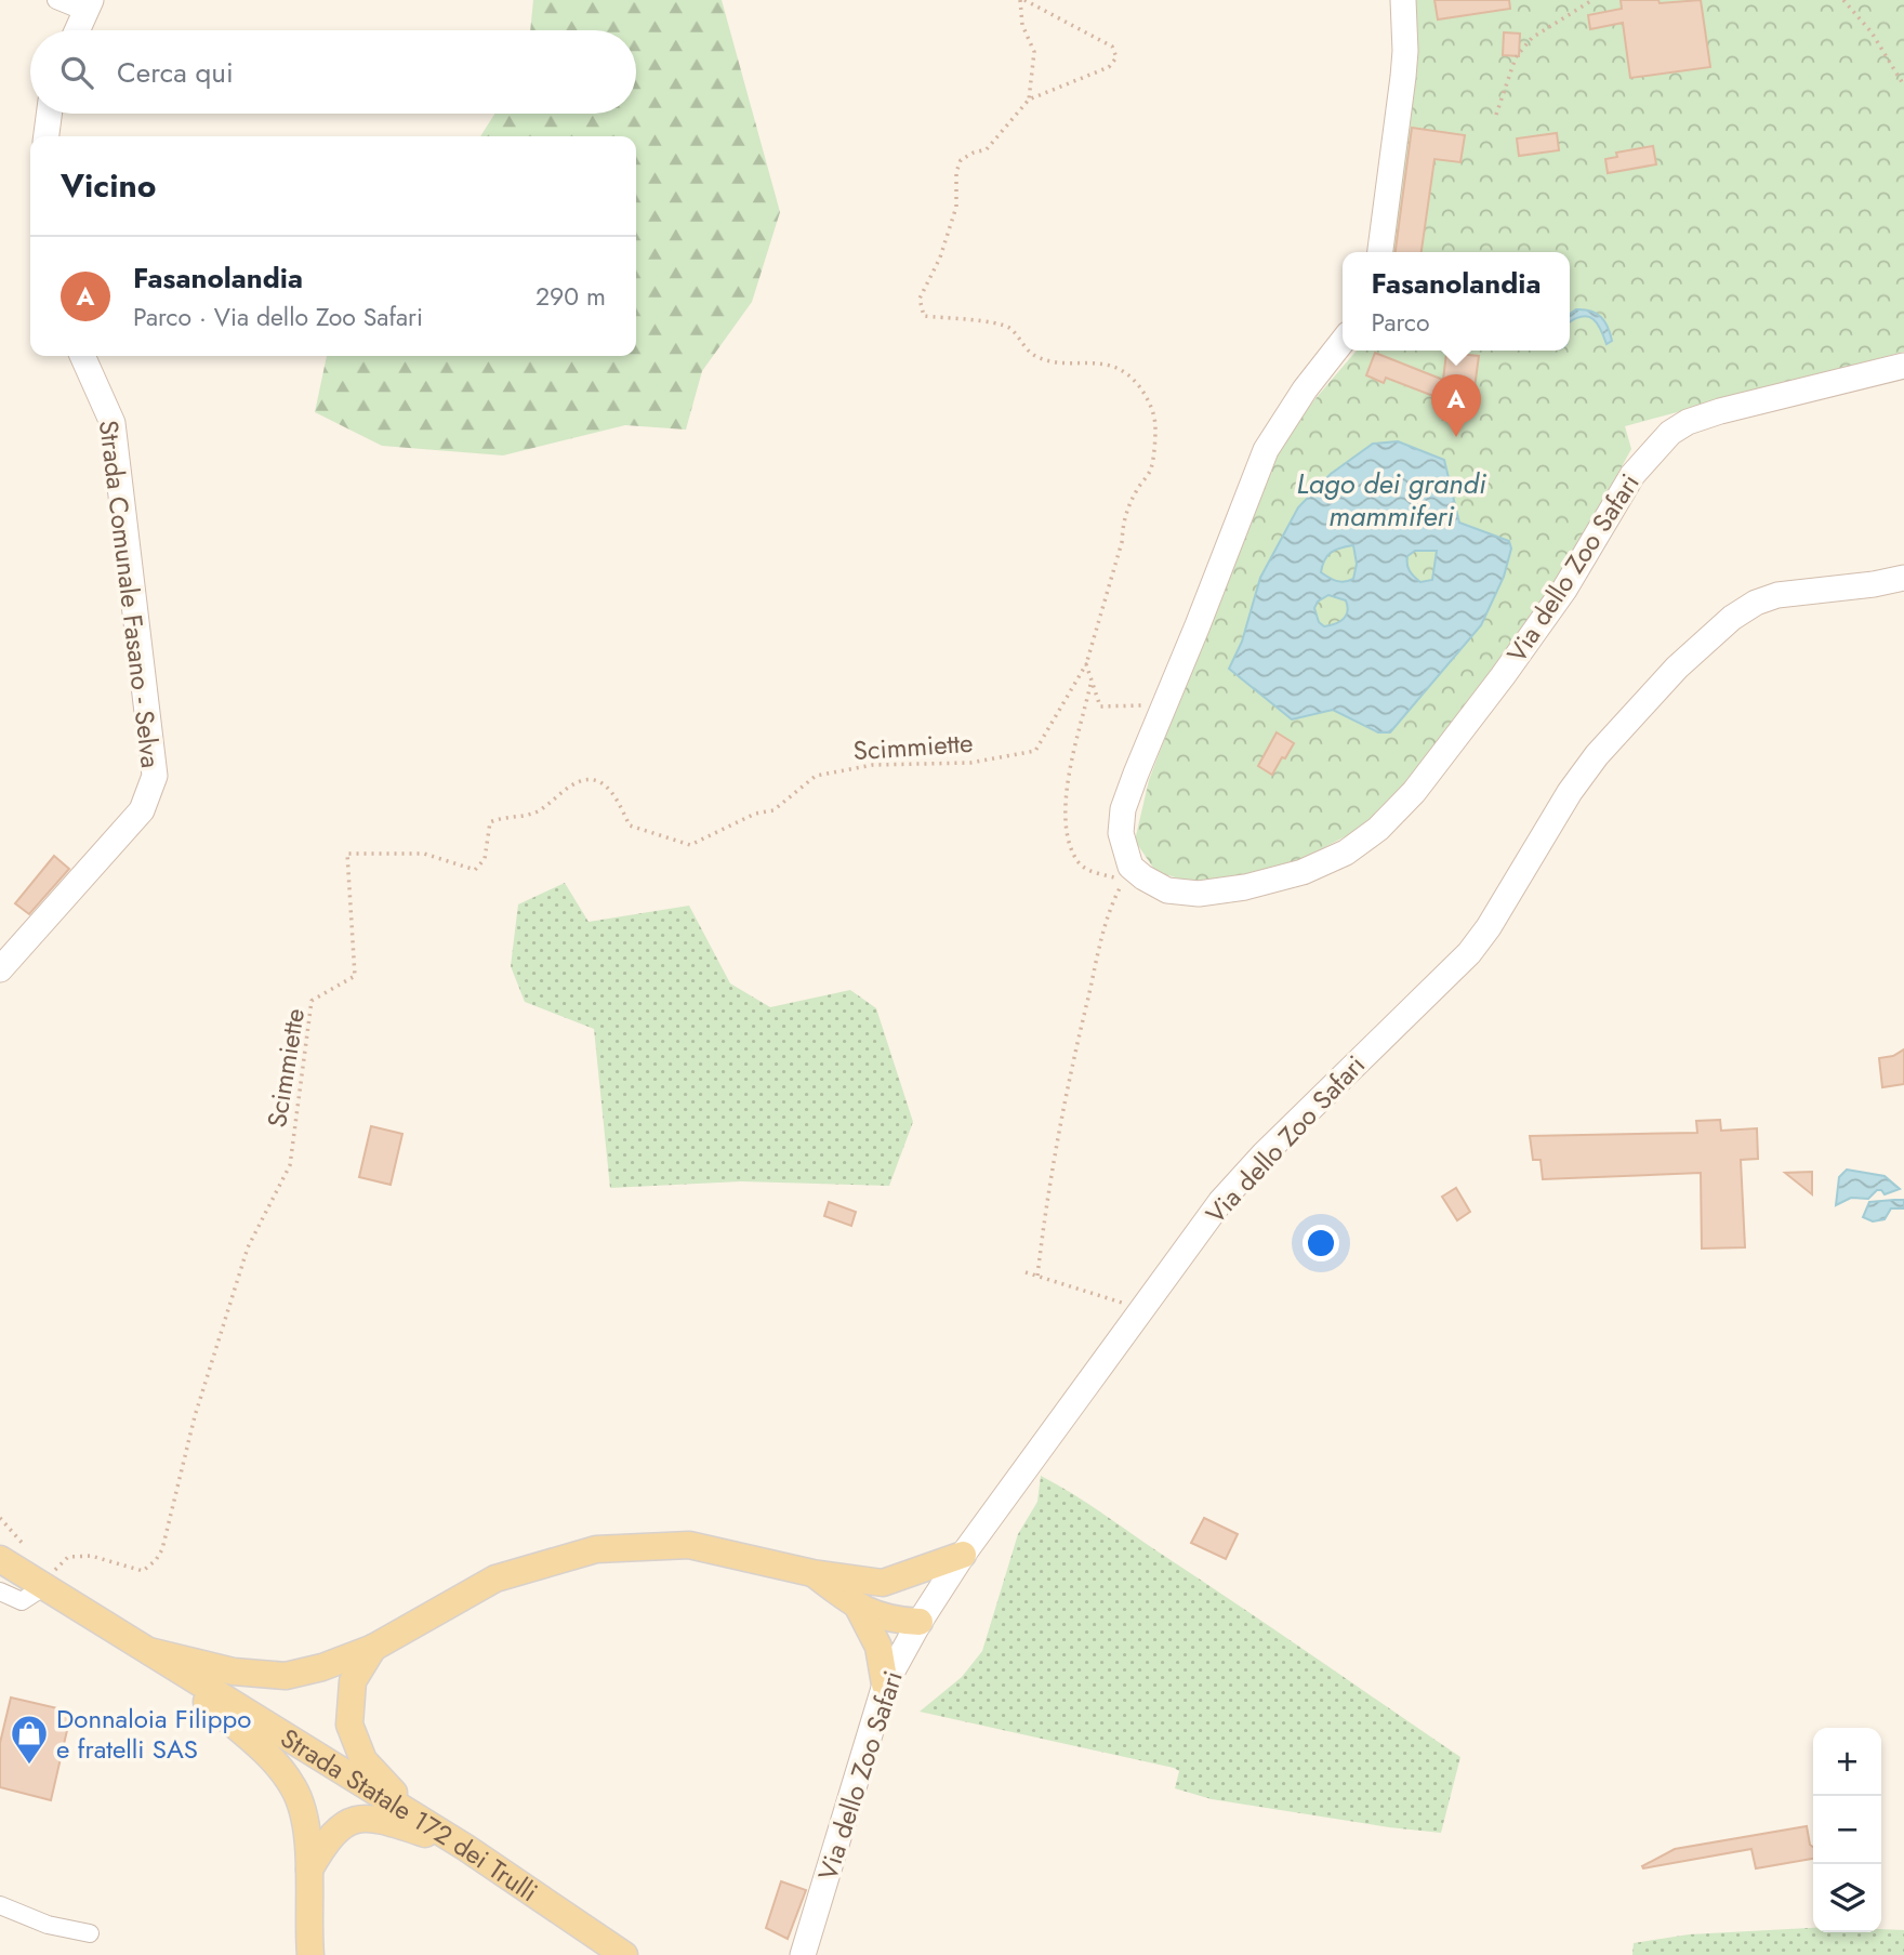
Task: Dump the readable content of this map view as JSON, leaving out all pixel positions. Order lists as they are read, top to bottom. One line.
{"streets":{"main road":["Strada Statale 172 dei Trulli"],"street":["Via dello Zoo Safari","Strada Comunale Fasano - Selva"],"path":["Scimmiette"]},"crossings":[["Scimmiette","Strada Statale 172 dei Trulli"]],"water":["Lago dei grandi mammiferi"],"places":{"shop":["Donnaloia Filippo e fratelli SAS"]},"page":{"search":"Cerca qui","heading":"Vicino","list":[{"mark":"A","name":"Fasanolandia","note":"Parco · Via dello Zoo Safari","value":"290 m"}],"popup":["Fasanolandia","Parco"],"pins":"A","map_buttons":["+","−"]}}
